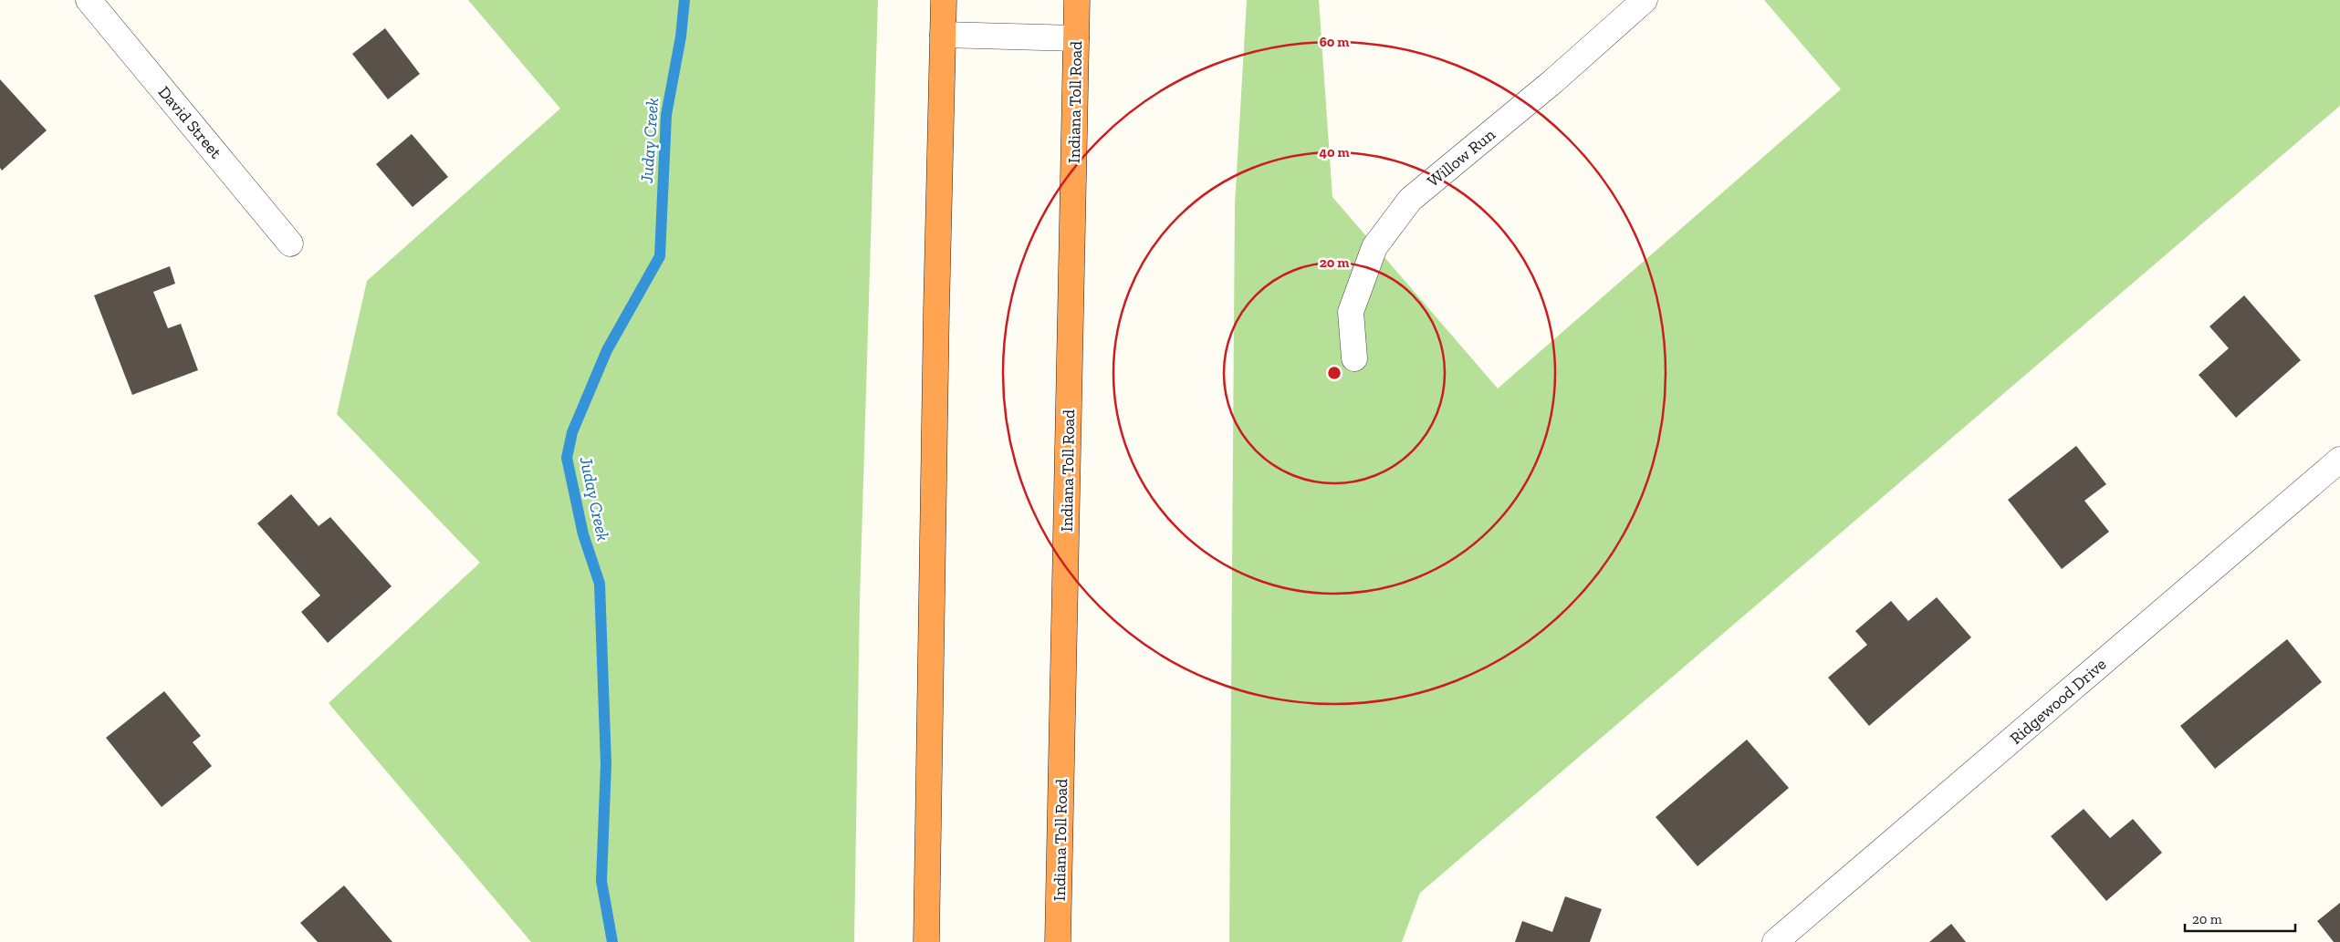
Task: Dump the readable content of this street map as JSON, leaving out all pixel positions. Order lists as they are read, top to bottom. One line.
{"streets":{"highway":["Indiana Toll Road"],"street":["David Street","Willow Run","Ridgewood Drive"]},"water":["Juday Creek"],"scale_bar":"20 m","rings":["60 m","40 m","20 m"]}
